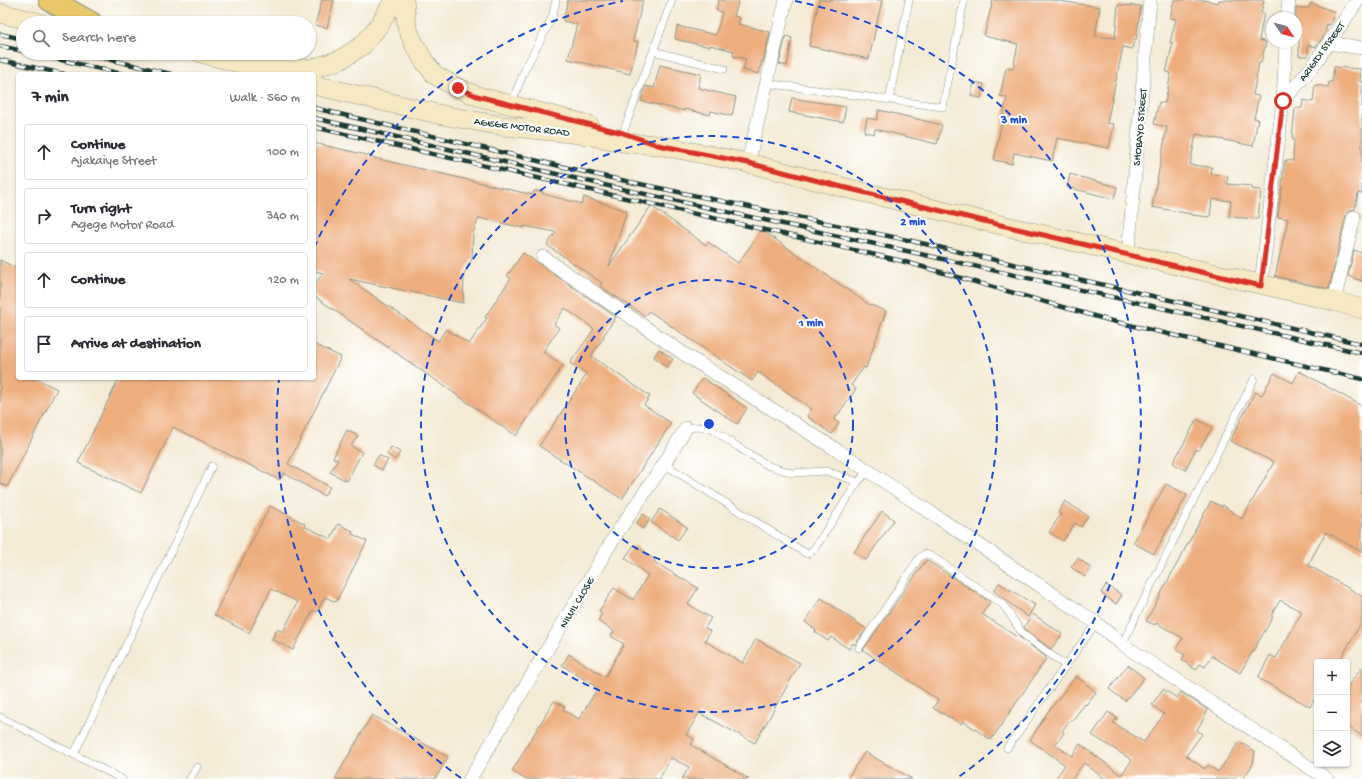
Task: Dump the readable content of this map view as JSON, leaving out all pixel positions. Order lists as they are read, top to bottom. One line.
{"streets":{"main road":["AGEGE MOTOR ROAD"],"street":["ARIGIDI STREET","SHOBAYO STREET","NIWIL CLOSE"]},"crossings":[["AGEGE MOTOR ROAD","SHOBAYO STREET"]],"north":"bottom right","page":{"search":"Search here","heading":["7 min","Walk · 560 m"],"list":[["Continue","Ajakaiye Street","100 m"],["Turn right","Agege Motor Road","340 m"],["Continue","120 m"],"Arrive at destination"],"map_buttons":["+","−"]},"rings":["3 min","2 min","1 min"]}
